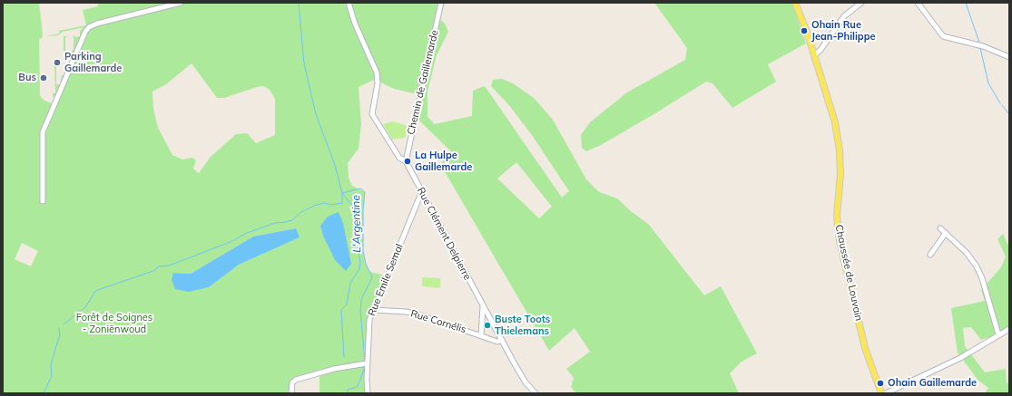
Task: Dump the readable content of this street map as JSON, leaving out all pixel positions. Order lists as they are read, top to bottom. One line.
{"streets":{"main road":["Chaussée de Louvain"],"street":["Chemin de Gaillemarde","Rue Clément Delpierre","Rue Emile Semal","Rue Cornélis"]},"crossings":[["Chemin de Gaillemarde","Rue Clément Delpierre"],["Rue Clément Delpierre","Rue Emile Semal"],["Rue Clément Delpierre","Rue Cornélis"],["Rue Emile Semal","Rue Cornélis"]],"water":["L'Argentine"],"parks":["Forêt de Soignes - Zoniënwoud"],"places":["Ohain Rue Jean-Philippe","Parking Gaillemarde","Bus","La Hulpe Gaillemarde","Buste Toots Thielemans","Ohain Gaillemarde"]}
